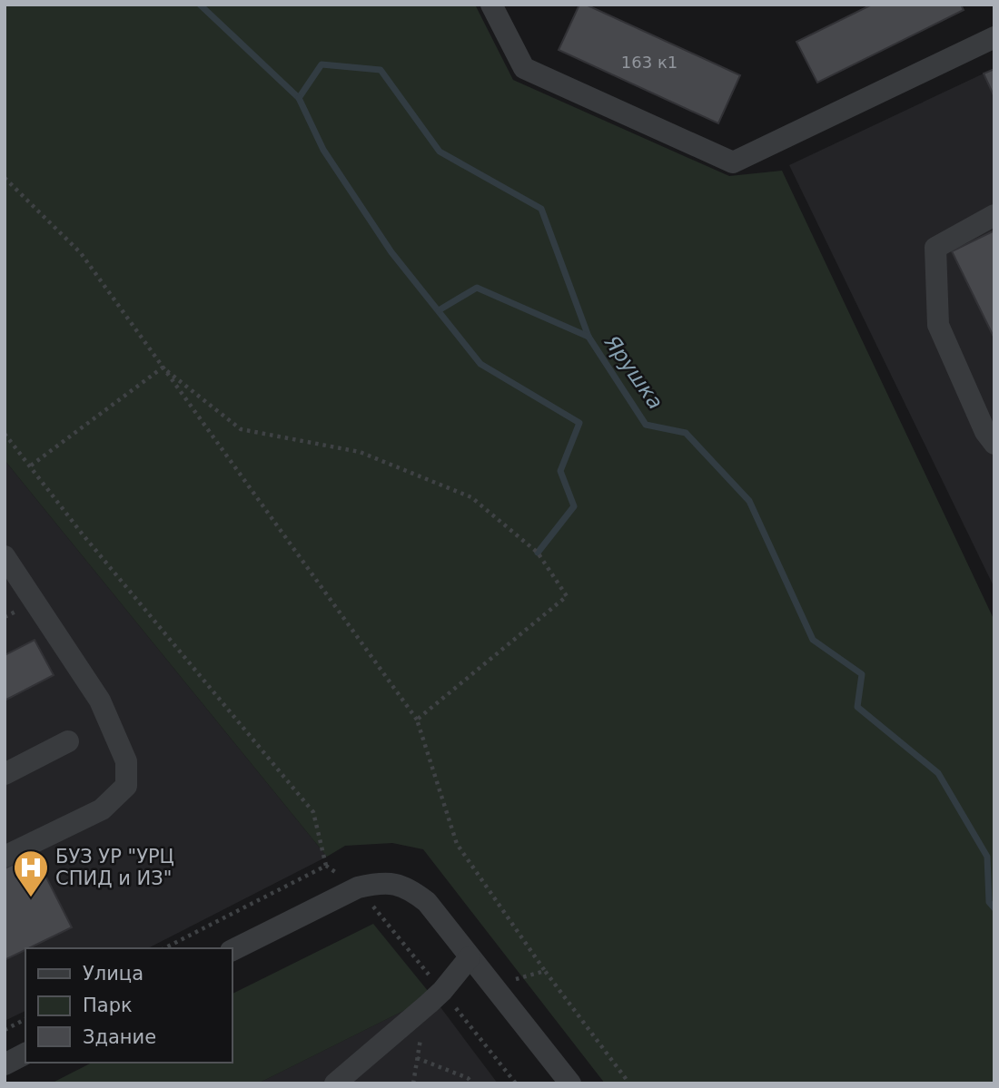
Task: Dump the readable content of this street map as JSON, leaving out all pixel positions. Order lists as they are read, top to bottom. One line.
{"water":["Ярушка"],"places":{"hospital":["БУЗ УР \"УРЦ СПИД и ИЗ\""]},"house_numbers":["163 к1"],"legend":["Улица","Парк","Здание"]}
